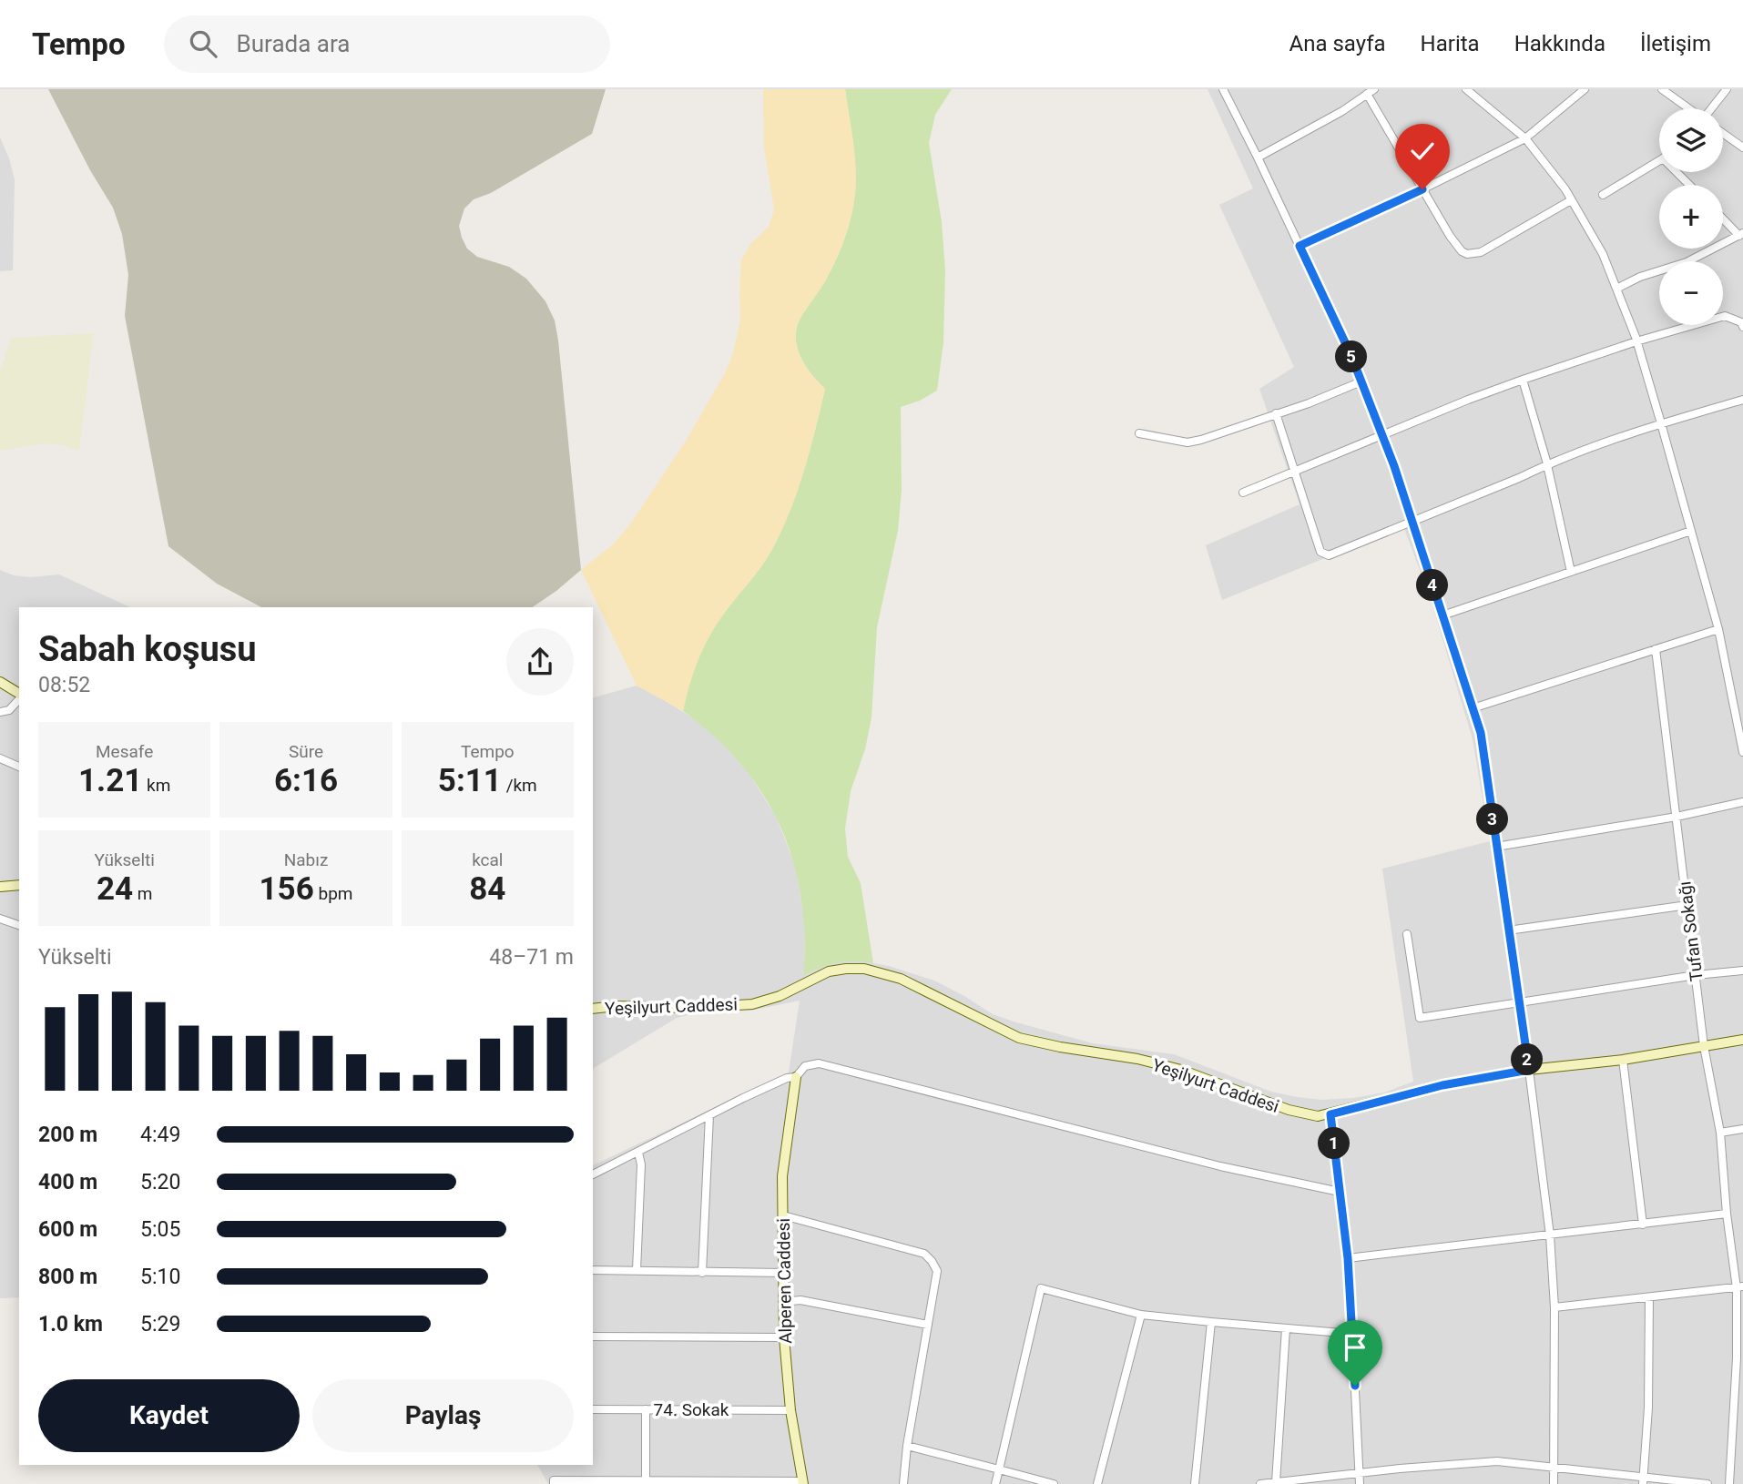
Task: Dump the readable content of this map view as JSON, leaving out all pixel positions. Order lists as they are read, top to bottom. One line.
{"streets":{"street":["Tufan Sokağı","Yeşilyurt Caddesi","Alperen Caddesi","74. Sokak"]},"crossings":[["Tufan Sokağı","Yeşilyurt Caddesi"],["Alperen Caddesi","74. Sokak"]],"page":{"header":"Tempo","search":"Burada ara","nav":["Ana sayfa","Harita","Hakkında","İletişim"],"map_buttons":["+","−"],"pins":["5","4","3","2","1"],"heading":["Sabah koşusu","08:52"],"stats":[["Mesafe","1.21 km"],["Süre","6:16"],["Tempo","5:11 /km"],["Yükselti","24 m"],["Nabız","156 bpm"],["kcal","84"]],"chart":["Yükselti","48–71 m"],"list":[{"name":"200 m","note":"4:49"},{"name":"400 m","note":"5:20"},{"name":"600 m","note":"5:05"},{"name":"800 m","note":"5:10"},{"name":"1.0 km","note":"5:29"}],"buttons":["Kaydet","Paylaş"]}}
